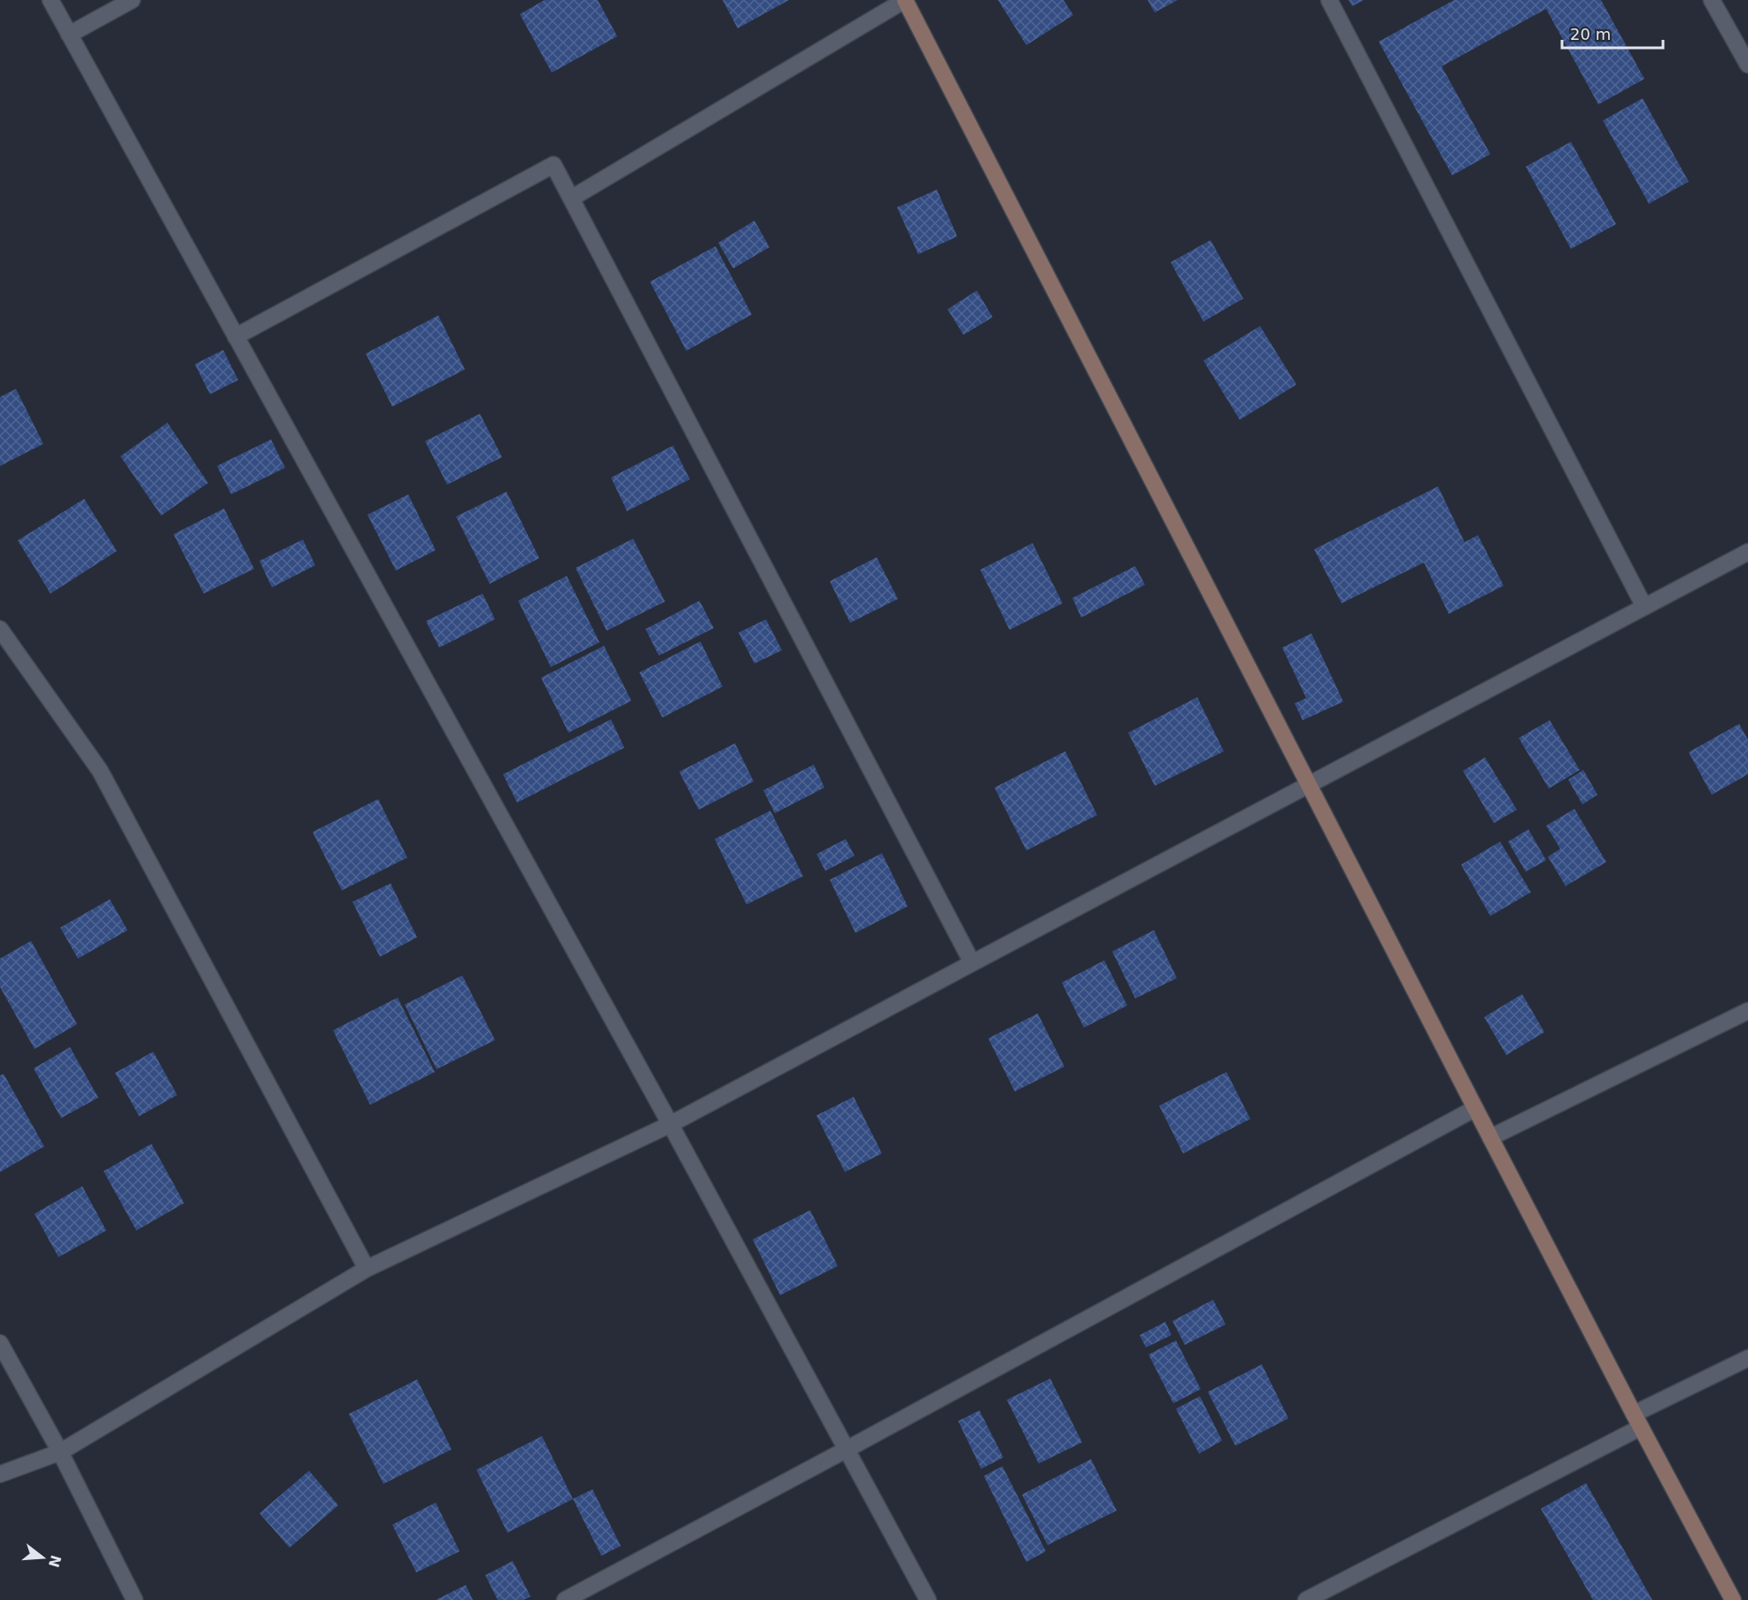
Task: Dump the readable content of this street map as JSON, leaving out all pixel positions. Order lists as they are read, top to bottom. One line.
{"scale_bar":"20 m","north":"right"}
